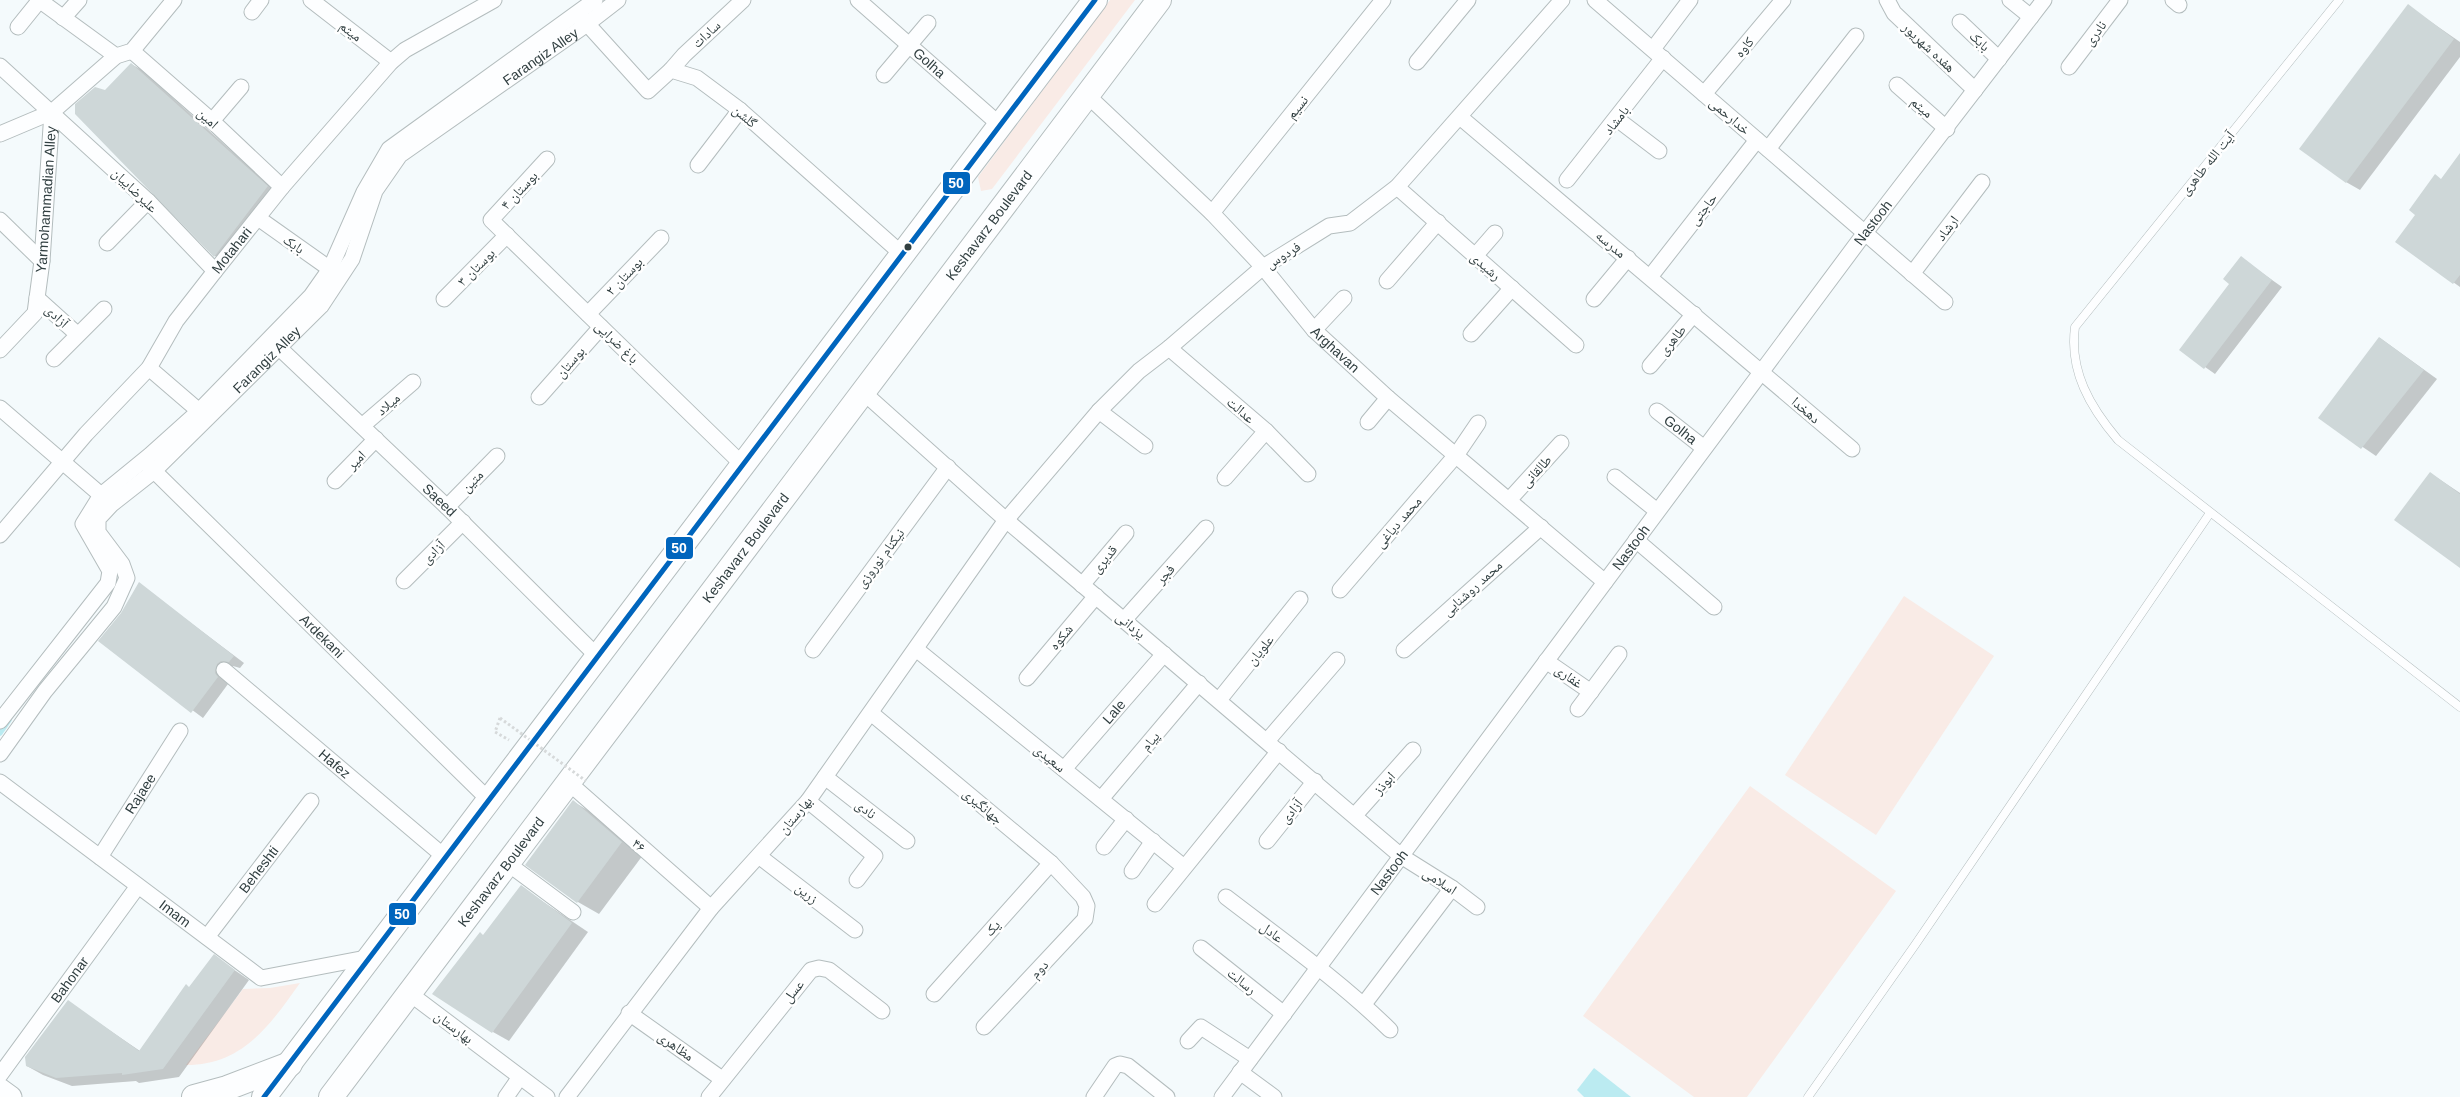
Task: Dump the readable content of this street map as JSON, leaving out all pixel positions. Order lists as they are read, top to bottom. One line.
{"streets":{"main road":["Keshavarz Boulevard"],"street":["میثم","نادری","سادات","بابک","کاوه","هفده شهریور","Farangiz Alley","Golha","نسیم","گلشن","خدارحمی","امین","بامشاد","علیرضاییان","بوستان ۴","Yarmohammadian Alley","حاجتی","Nastooh","ارشاد","مدرسه","Motahari","فردوس","رشیدی","بوستان ۳","بوستان ۲","آزادی","طاهری","باغ ضرایی","Arghavan","بوستان","میلاد","عدالت","دهخدا","امیر","طالقانی","متین","Saeed","محمد دیاغی","نیکنام نوروزی","قدیری","فجر","محمد روشنایی","یزدانی","Ardekani","شکوه","علویان","غفاری","Lale","پیام","سعیدی","Hafez","ابوذز","Rajaee","جهانگیری","نادی","بهارستان","۴۶","Beheshti","اسلامی","زرین","Imam","یک","عادل","دوم","Bahonar","رسالت","عسل","مظاهری"],"lane":["آیت الله طاهری"]},"crossings":[["میثم","Nastooh"],["میثم","Motahari"],["سادات","گلشن"],["بابک","Nastooh"],["بابک","Motahari"],["کاوه","خدارحمی"],["هفده شهریور","Nastooh"],["Farangiz Alley","Saeed"],["Farangiz Alley","Ardekani"],["Golha","Nastooh"],["نسیم","Arghavan"],["خدارحمی","بامشاد"],["خدارحمی","حاجتی"],["خدارحمی","Nastooh"],["خدارحمی","ارشاد"],["امین","Yarmohammadian Alley"],["امین","Motahari"],["علیرضاییان","Yarmohammadian Alley"],["علیرضاییان","Motahari"],["بوستان ۴","باغ ضرایی"],["Yarmohammadian Alley","آزادی"],["حاجتی","مدرسه"],["Nastooh","مدرسه"],["Nastooh","Arghavan"],["Nastooh","دهخدا"],["Nastooh","یزدانی"],["Nastooh","غفاری"],["Nastooh","اسلامی"],["Nastooh","عادل"],["Nastooh","رسالت"],["Keshavarz Boulevard","Arghavan"],["Keshavarz Boulevard","یزدانی"],["Keshavarz Boulevard","بهارستان"],["Keshavarz Boulevard","۴۶"],["مدرسه","فردوس"],["مدرسه","طاهری"],["مدرسه","دهخدا"],["فردوس","رشیدی"],["فردوس","Arghavan"],["فردوس","عدالت"],["فردوس","یزدانی"],["فردوس","بهارستان"],["بوستان ۳","باغ ضرایی"],["بوستان ۲","باغ ضرایی"],["آزادی","Saeed"],["آزادی","یزدانی"],["باغ ضرایی","بوستان"],["Arghavan","طالقانی"],["Arghavan","محمد دیاغی"],["Arghavan","محمد روشنایی"],["میلاد","Saeed"],["امیر","Saeed"],["متین","Saeed"],["نیکنام نوروزی","یزدانی"],["قدیری","یزدانی"],["فجر","یزدانی"],["یزدانی","شکوه"],["یزدانی","علویان"],["یزدانی","Lale"],["یزدانی","پیام"],["یزدانی","ابوذز"],["یزدانی","بهارستان"],["یزدانی","اسلامی"],["Lale","سعیدی"],["پیام","سعیدی"],["سعیدی","بهارستان"],["Rajaee","Imam"],["جهانگیری","بهارستان"],["جهانگیری","یک"],["جهانگیری","دوم"],["نادی","بهارستان"],["بهارستان","۴۶"],["بهارستان","زرین"],["بهارستان","مظاهری"],["Beheshti","Imam"],["Imam","Bahonar"],["عسل","مظاهری"]],"lines":["transit line 50"]}
